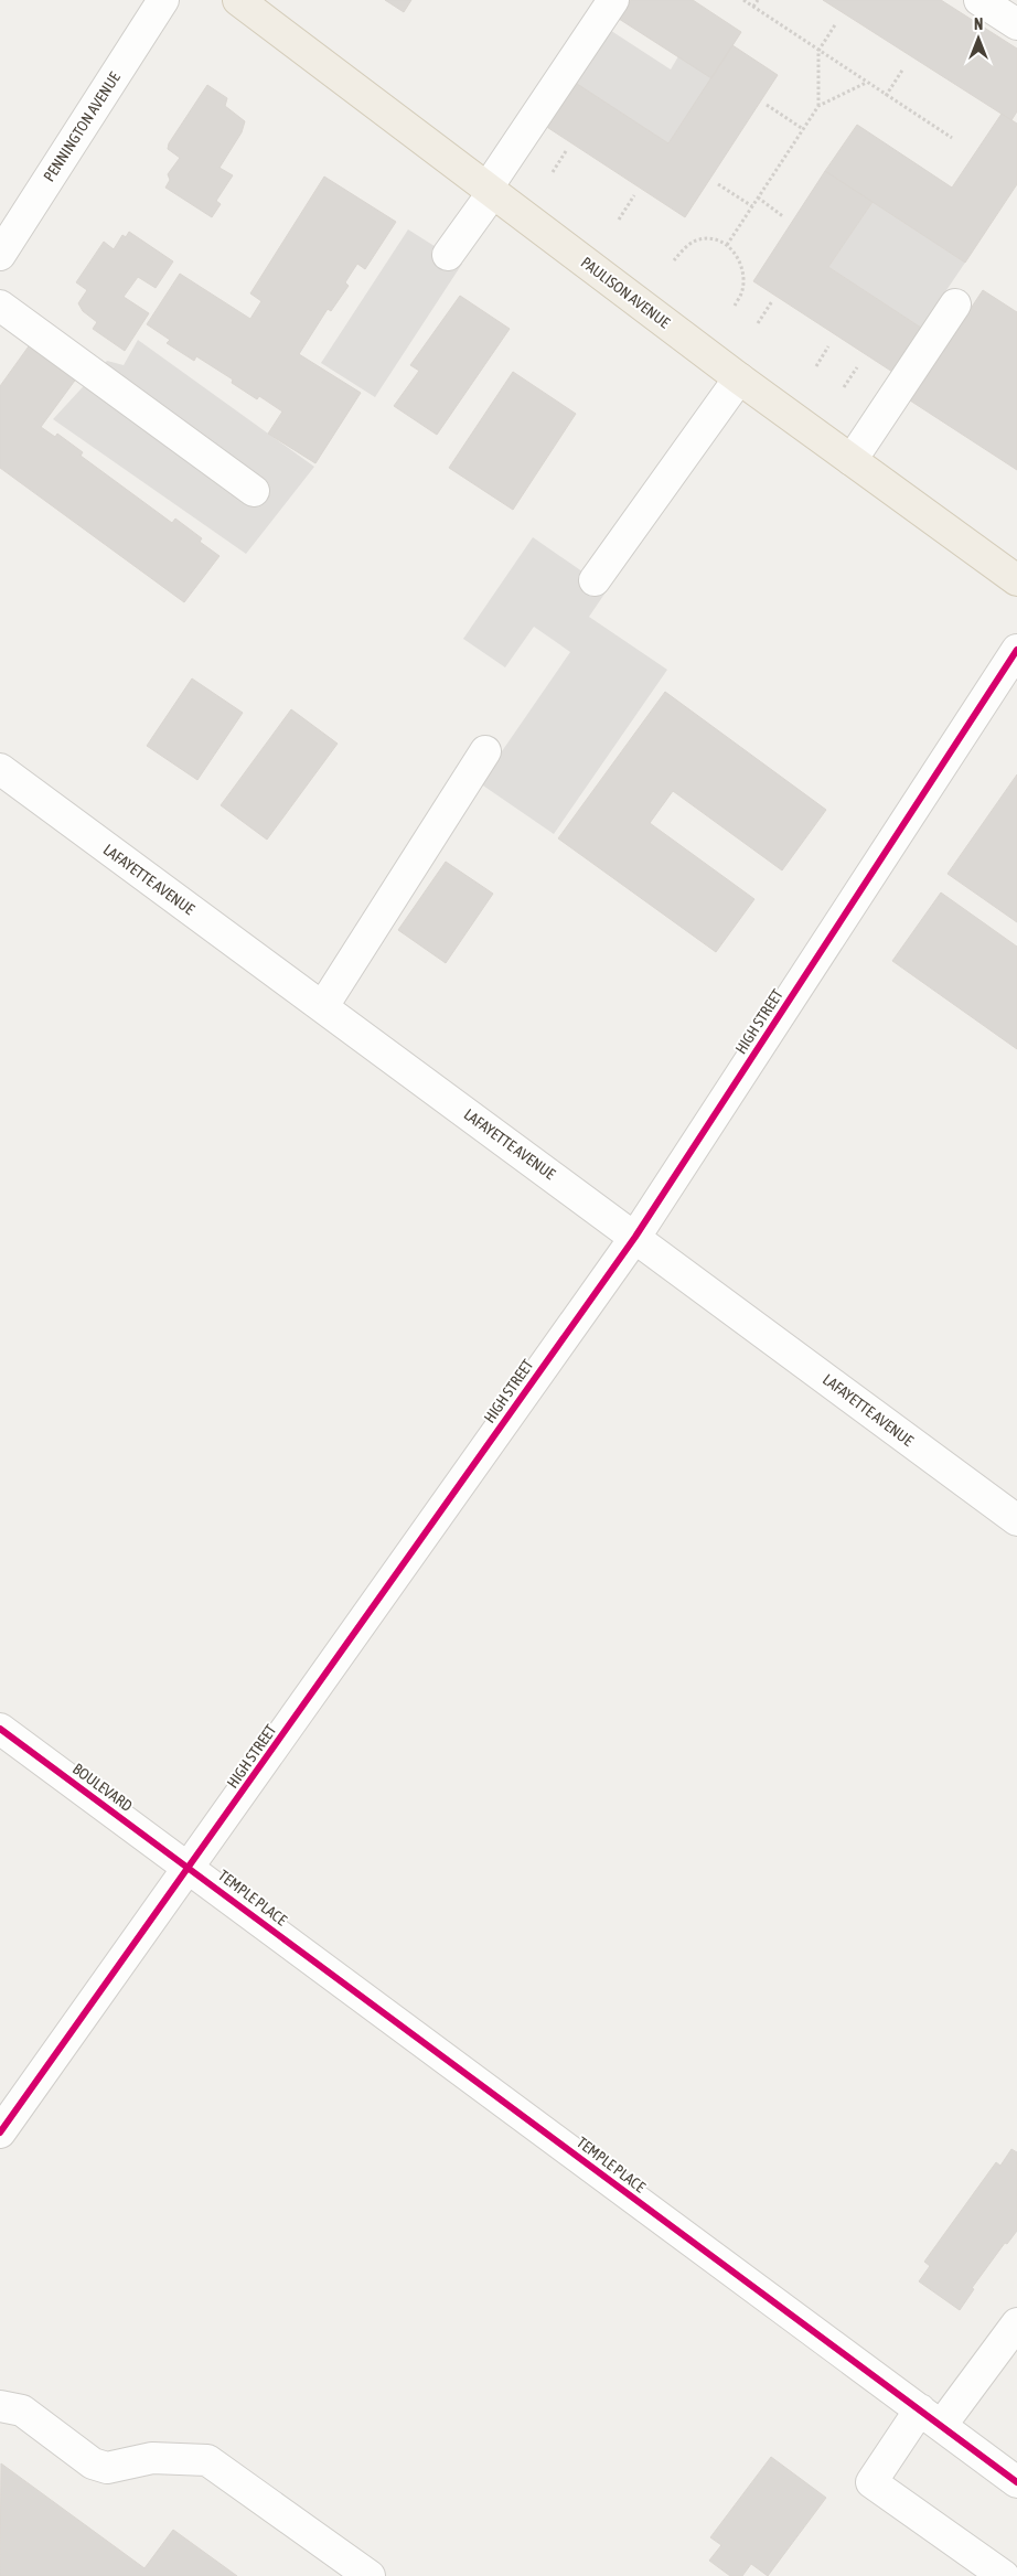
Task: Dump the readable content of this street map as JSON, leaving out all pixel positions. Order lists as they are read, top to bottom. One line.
{"streets":{"main road":["PAULISON AVENUE"],"street":["PENNINGTON AVENUE","LAFAYETTE AVENUE","HIGH STREET","BOULEVARD","TEMPLE PLACE"]},"crossings":[["LAFAYETTE AVENUE","HIGH STREET"],["HIGH STREET","BOULEVARD"],["HIGH STREET","TEMPLE PLACE"],["BOULEVARD","TEMPLE PLACE"]],"north":"top"}
